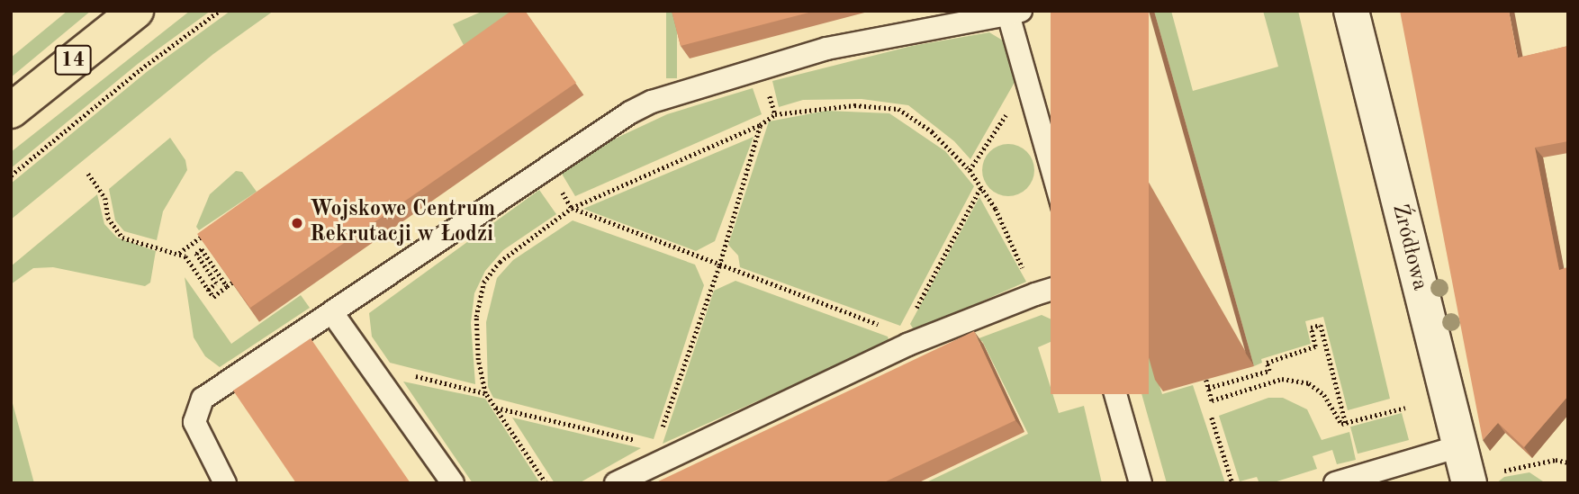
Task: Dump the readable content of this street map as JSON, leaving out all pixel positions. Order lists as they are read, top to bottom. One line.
{"streets":{"main road":["14"],"street":["Źródłowa"]},"places":["Wojskowe Centrum Rekrutacji w Łodzi"]}
